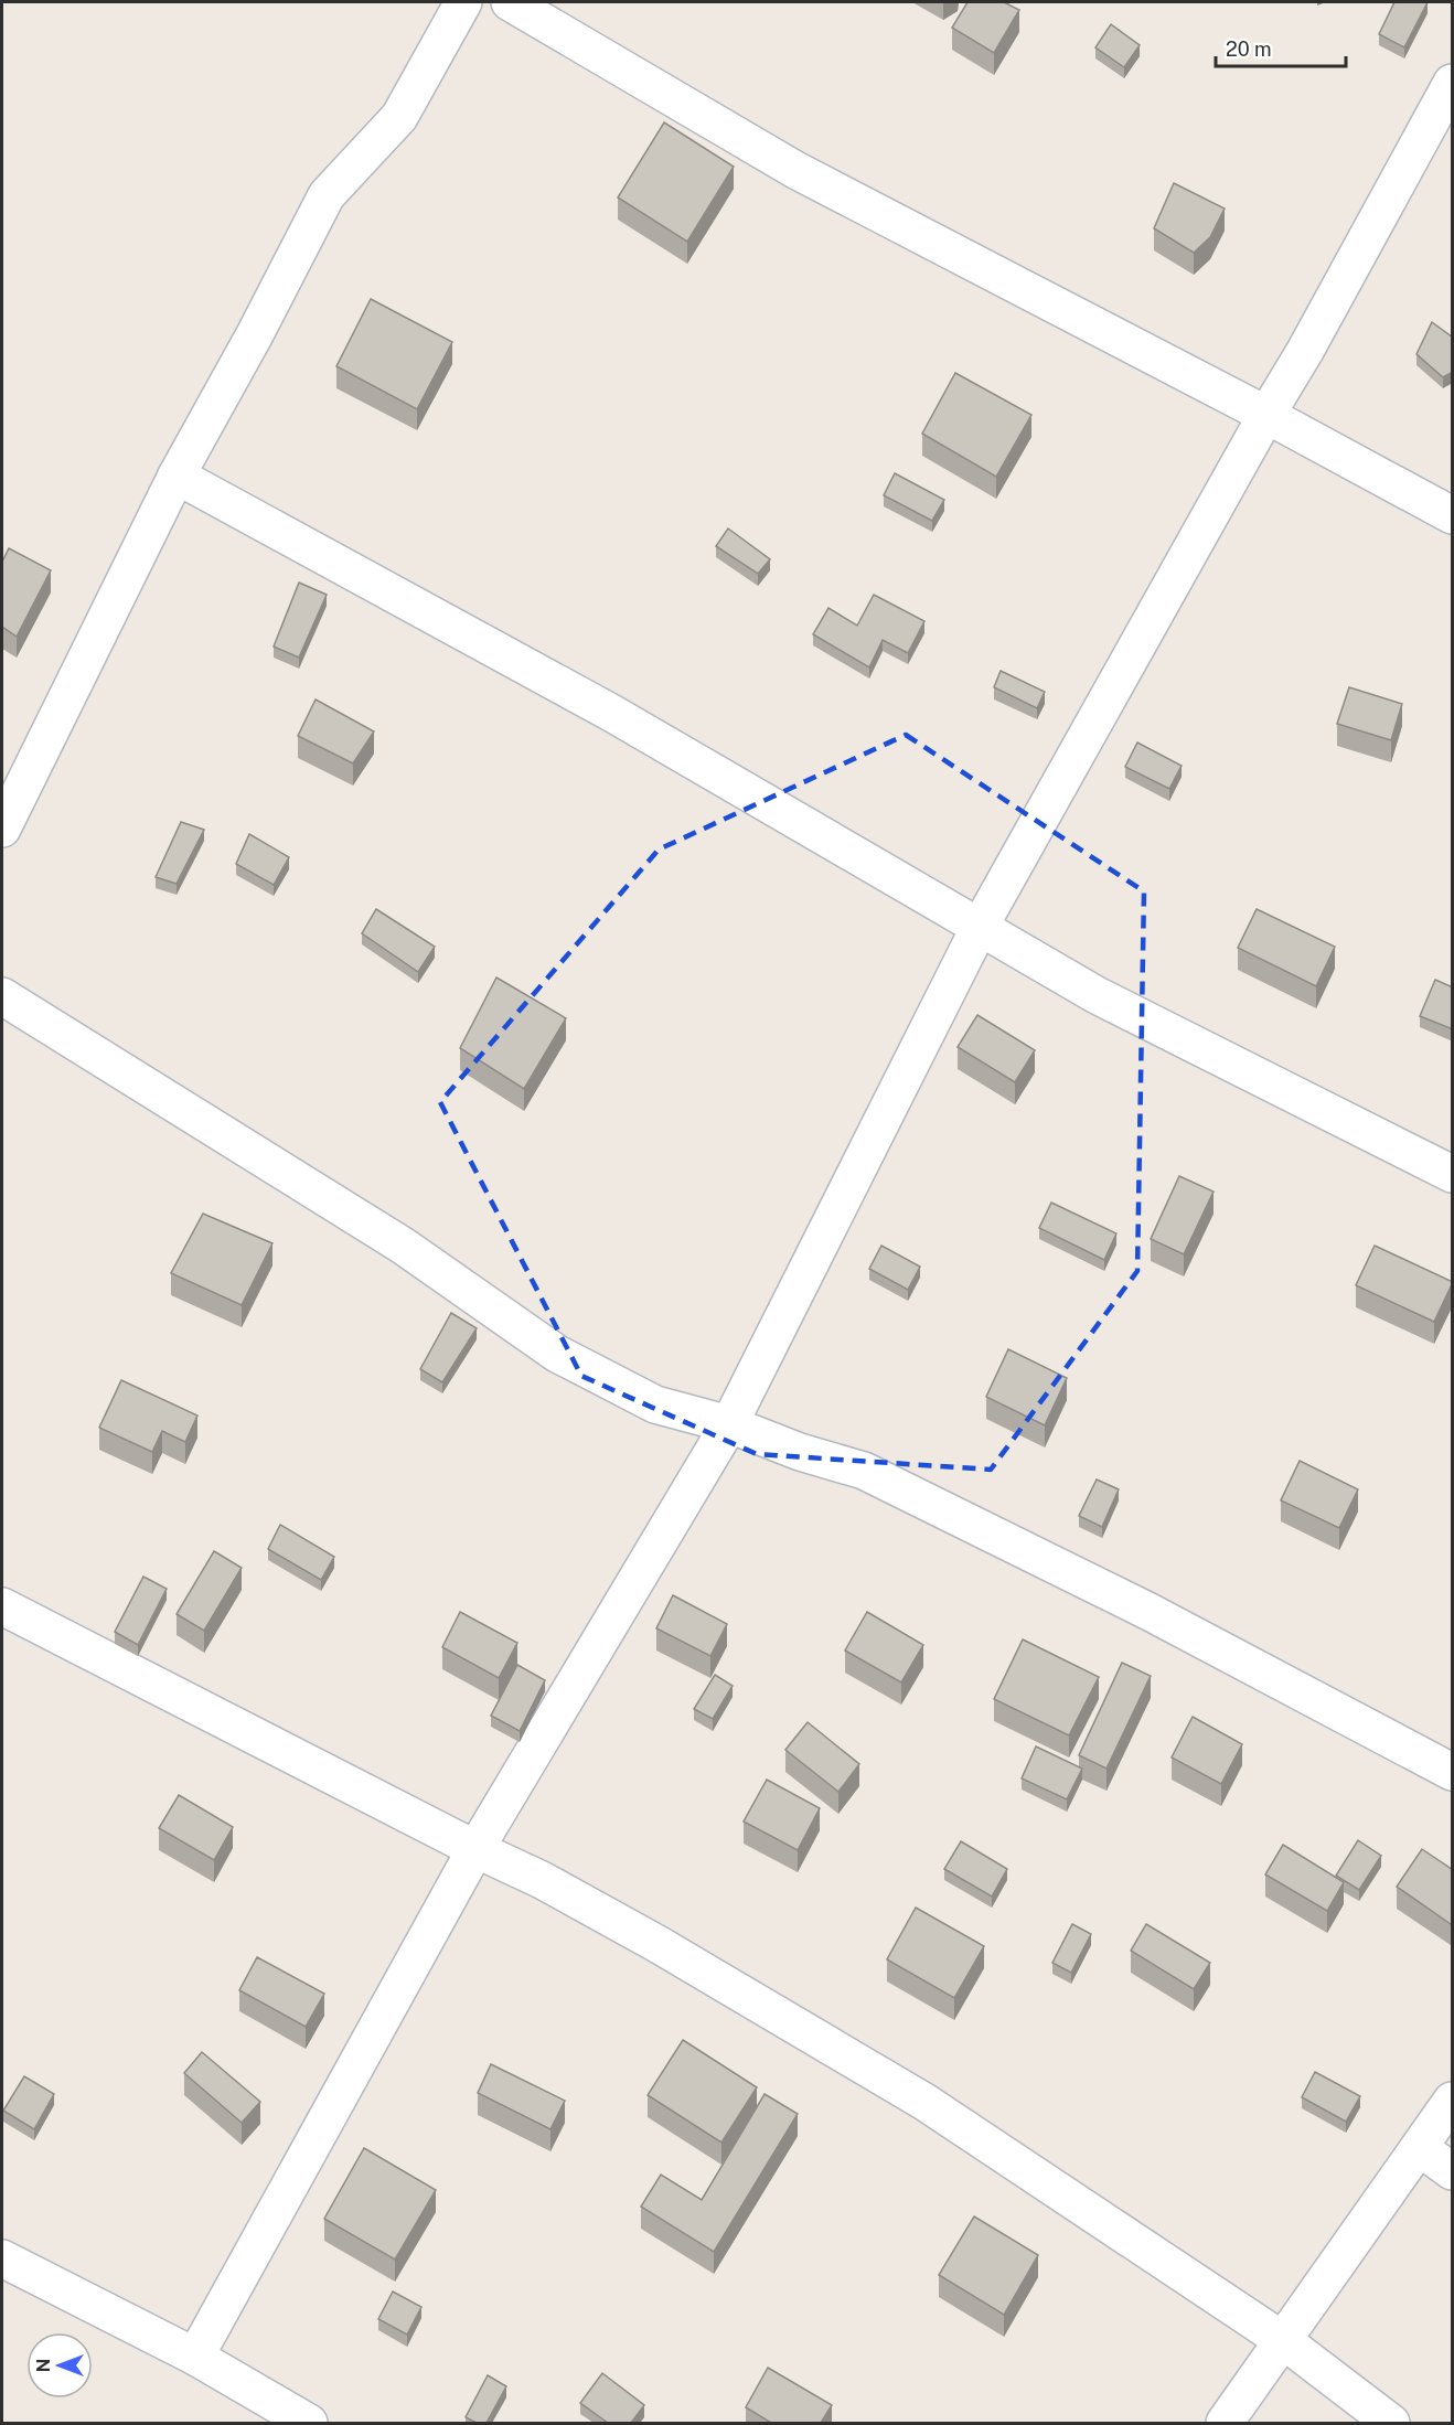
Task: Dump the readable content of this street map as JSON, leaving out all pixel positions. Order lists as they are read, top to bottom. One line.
{"scale_bar":"20 m","north":"left"}
